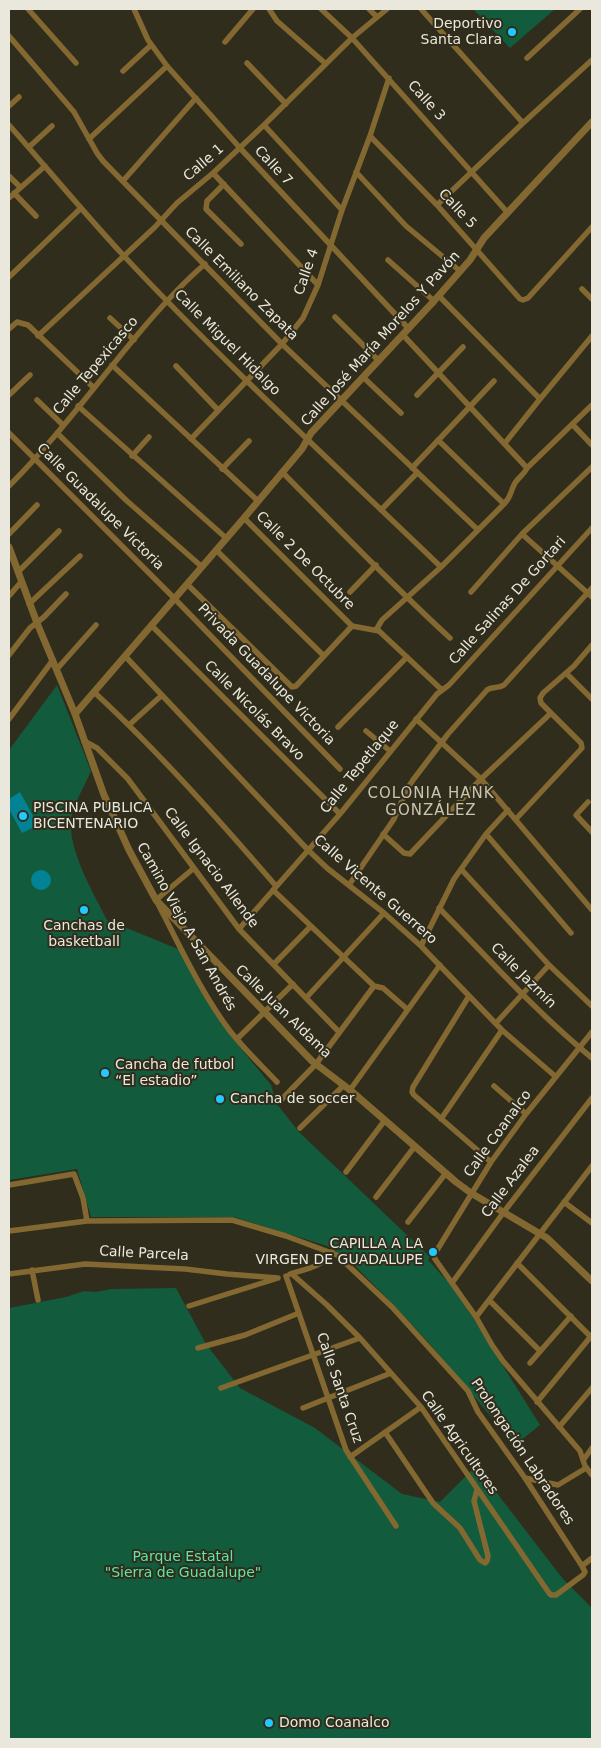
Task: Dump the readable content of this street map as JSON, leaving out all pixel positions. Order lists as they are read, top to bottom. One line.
{"streets":{"street":["Calle 3","Calle 1","Calle 7","Calle 5","Calle 4","Calle Emiliano Zapata","Calle José María Morelos Y Pavón","Calle Miguel Hidalgo","Calle Tepexicasco","Calle Guadalupe Victoria","Calle 2 De Octubre","Calle Salinas De Gortari","Privada Guadalupe Victoria","Calle Nicolás Bravo","Calle Tepetlaque","Calle Ignacio Allende","Calle Vicente Guerrero","Camino Viejo A San Andrés","Calle Jazmín","Calle Juan Aldama","Calle Coanalco","Calle Azalea","Calle Parcela","Calle Santa Cruz","Calle Agricultores","Prolongación Labradores"]},"crossings":[["Calle 3","Calle 1"],["Calle 3","Calle 4"],["Calle 3","Calle José María Morelos Y Pavón"],["Calle 1","Calle 7"],["Calle 1","Calle Emiliano Zapata"],["Calle 1","Calle Miguel Hidalgo"],["Calle 7","Calle 4"],["Calle 7","Calle José María Morelos Y Pavón"],["Calle 5","Calle 4"],["Calle 5","Calle José María Morelos Y Pavón"],["Calle 4","Calle Emiliano Zapata"],["Calle 4","Calle Miguel Hidalgo"],["Calle Emiliano Zapata","Calle José María Morelos Y Pavón"],["Calle Emiliano Zapata","Calle Tepexicasco"],["Calle José María Morelos Y Pavón","Calle Miguel Hidalgo"],["Calle José María Morelos Y Pavón","Calle Guadalupe Victoria"],["Calle José María Morelos Y Pavón","Calle 2 De Octubre"],["Calle José María Morelos Y Pavón","Privada Guadalupe Victoria"],["Calle José María Morelos Y Pavón","Calle Nicolás Bravo"],["Calle José María Morelos Y Pavón","Calle Vicente Guerrero"],["Calle José María Morelos Y Pavón","Camino Viejo A San Andrés"],["Calle Miguel Hidalgo","Calle Tepexicasco"],["Calle Tepexicasco","Calle Guadalupe Victoria"],["Calle Guadalupe Victoria","Privada Guadalupe Victoria"],["Calle Salinas De Gortari","Calle Tepetlaque"],["Calle Nicolás Bravo","Calle Tepetlaque"],["Calle Tepetlaque","Calle Ignacio Allende"],["Calle Tepetlaque","Calle Vicente Guerrero"],["Calle Ignacio Allende","Camino Viejo A San Andrés"],["Calle Vicente Guerrero","Calle Coanalco"],["Camino Viejo A San Andrés","Calle Juan Aldama"],["Calle Jazmín","Calle Coanalco"],["Calle Juan Aldama","Calle Coanalco"],["Calle Juan Aldama","Calle Azalea"],["Calle Coanalco","Calle Azalea"],["Calle Santa Cruz","Calle Agricultores"],["Calle Agricultores","Prolongación Labradores"]],"districts":["COLONIA HANK GONZÁLEZ"],"parks":["Parque Estatal \"Sierra de Guadalupe\""],"places":["Deportivo Santa Clara","PISCINA PUBLICA BICENTENARIO","Canchas de basketball","Cancha de futbol “El estadio”","Cancha de soccer","CAPILLA A LA VIRGEN DE GUADALUPE","Domo Coanalco"]}
